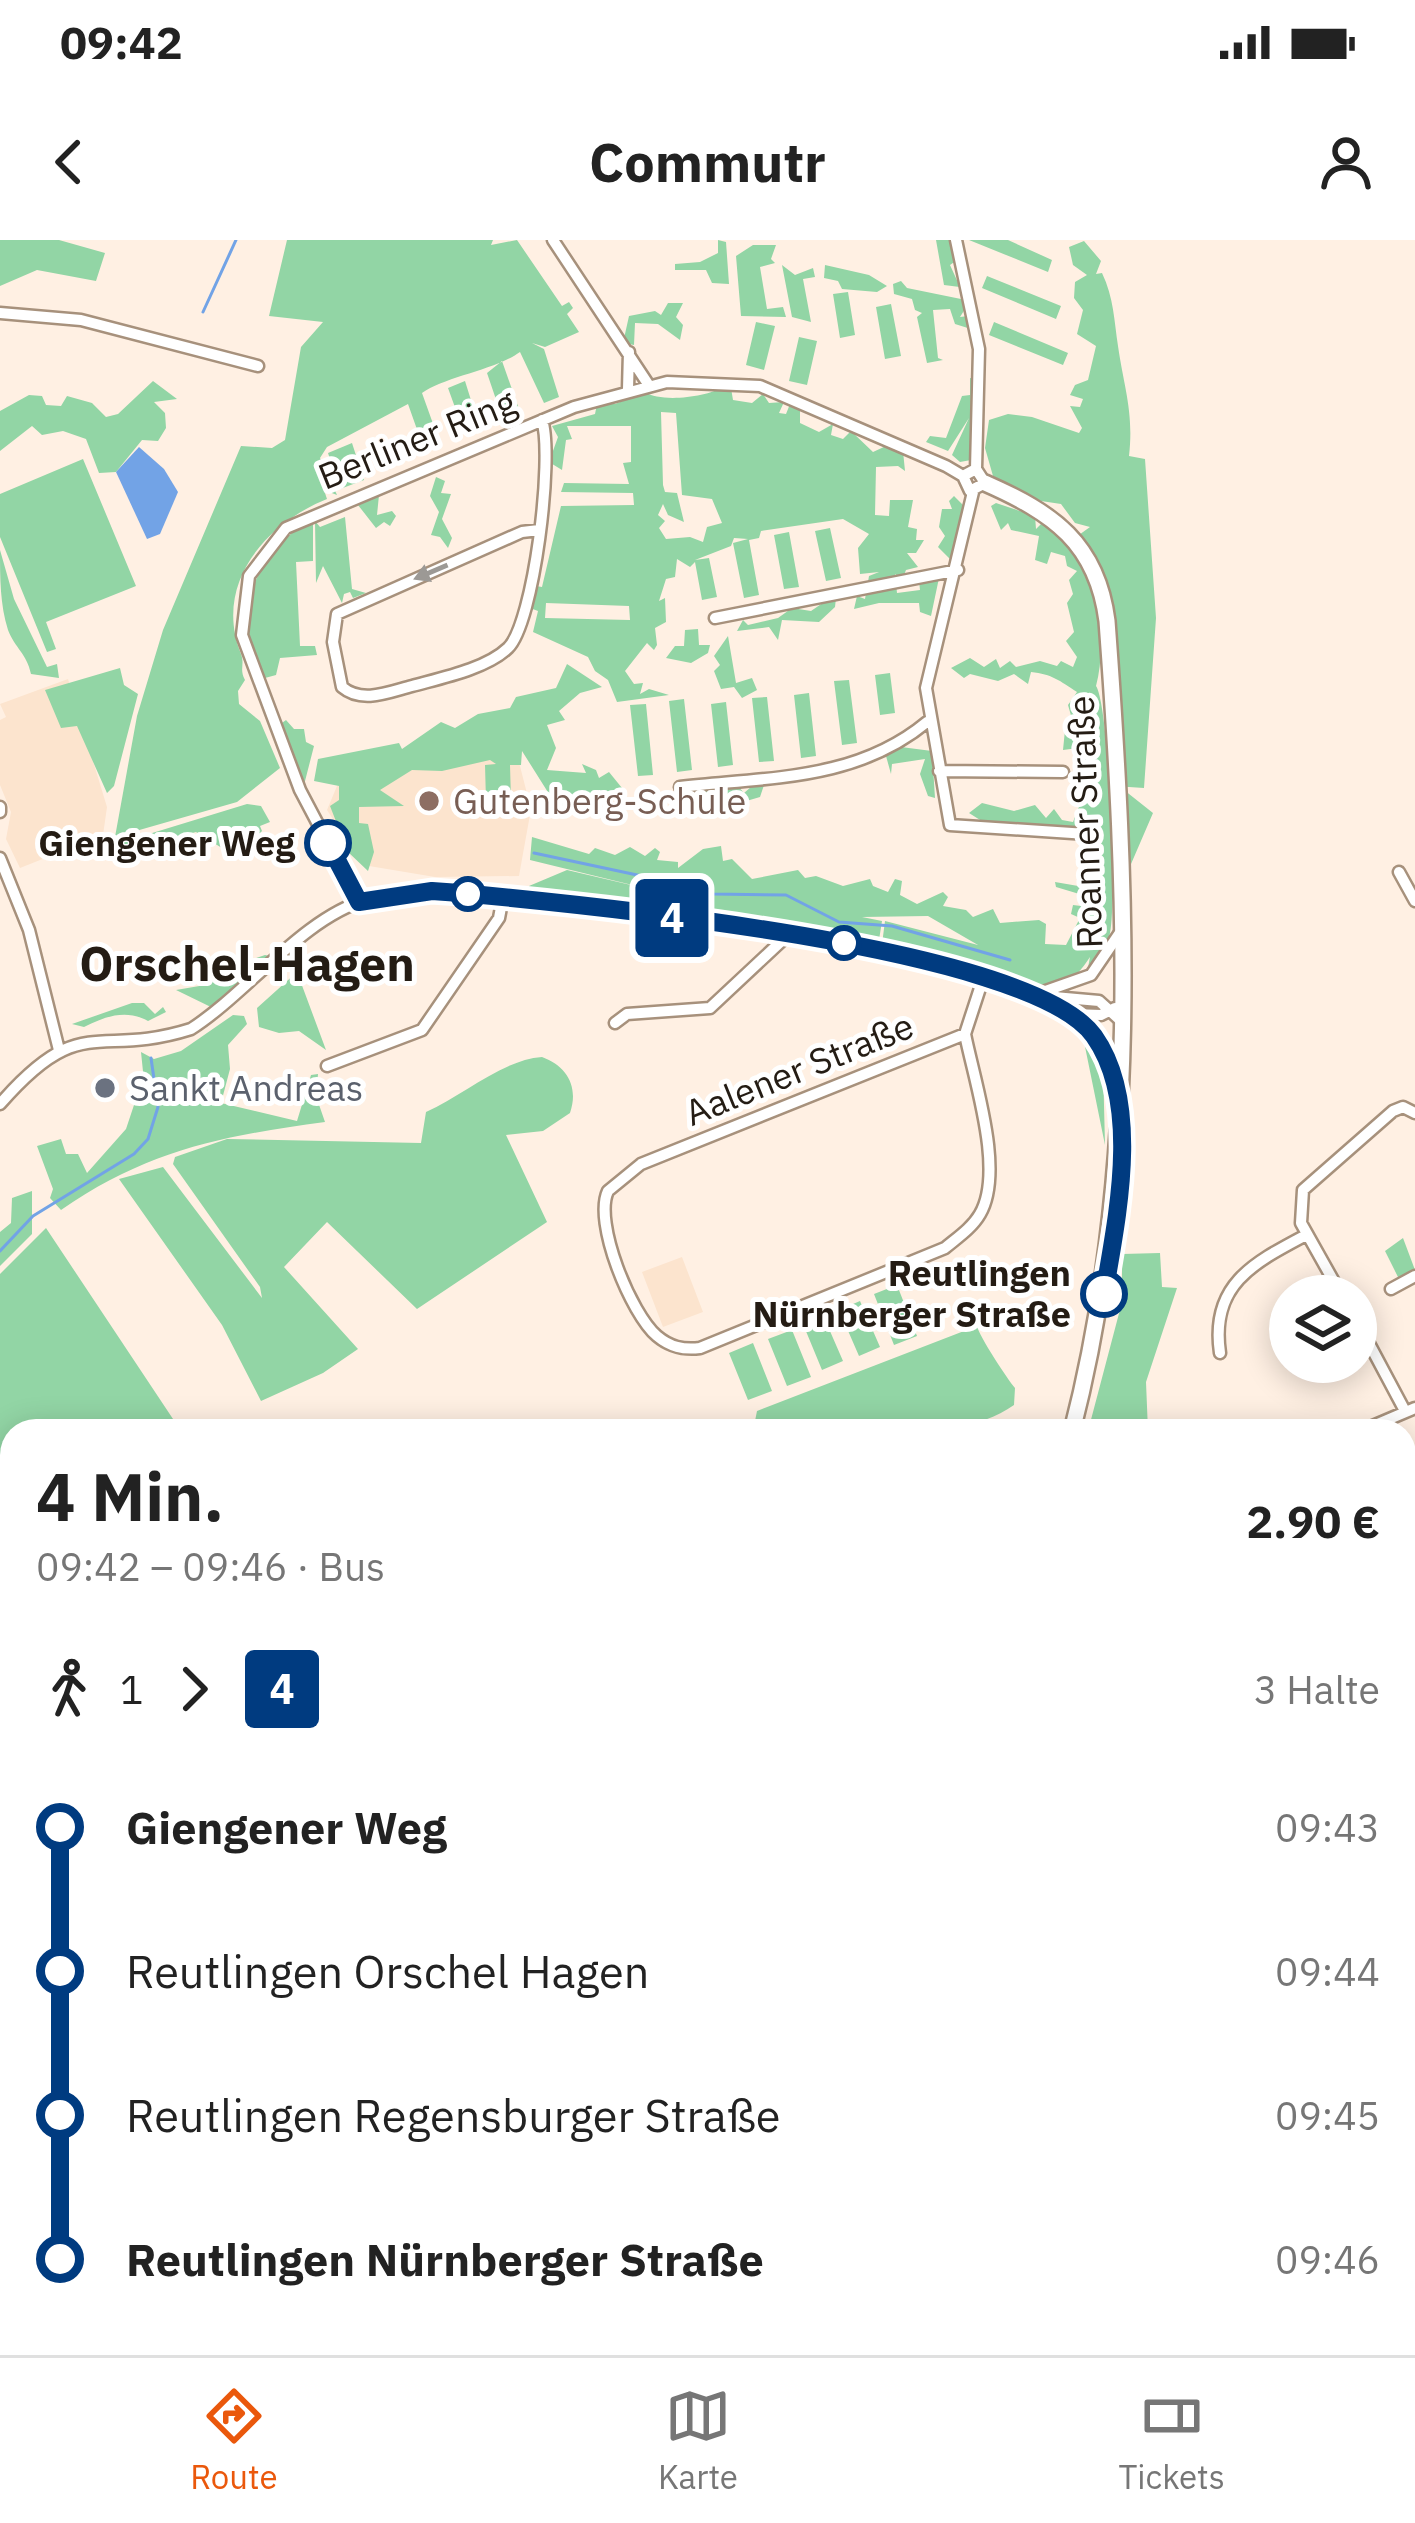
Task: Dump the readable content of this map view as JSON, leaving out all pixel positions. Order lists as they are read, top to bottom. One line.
{"streets":{"street":["Berliner Ring","Roanner Straße","Aalener Straße"]},"districts":["Orschel-Hagen"],"places":["Gutenberg-Schule","Giengener Weg","Sankt Andreas","Reutlingen Nürnberger Straße"],"lines":["bus line 4"],"page":{"status":"09:42","header":"Commutr","on_map":"4","heading":["4 Min.","09:42 – 09:46 · Bus","2.90 €"],"legs":["1","4","3 Halte"],"list":[{"name":"Giengener Weg","value":"09:43"},{"name":"Reutlingen Orschel Hagen","value":"09:44"},{"name":"Reutlingen Regensburger Straße","value":"09:45"},{"name":"Reutlingen Nürnberger Straße","value":"09:46"}],"tabs":["Route","Karte","Tickets"]}}
